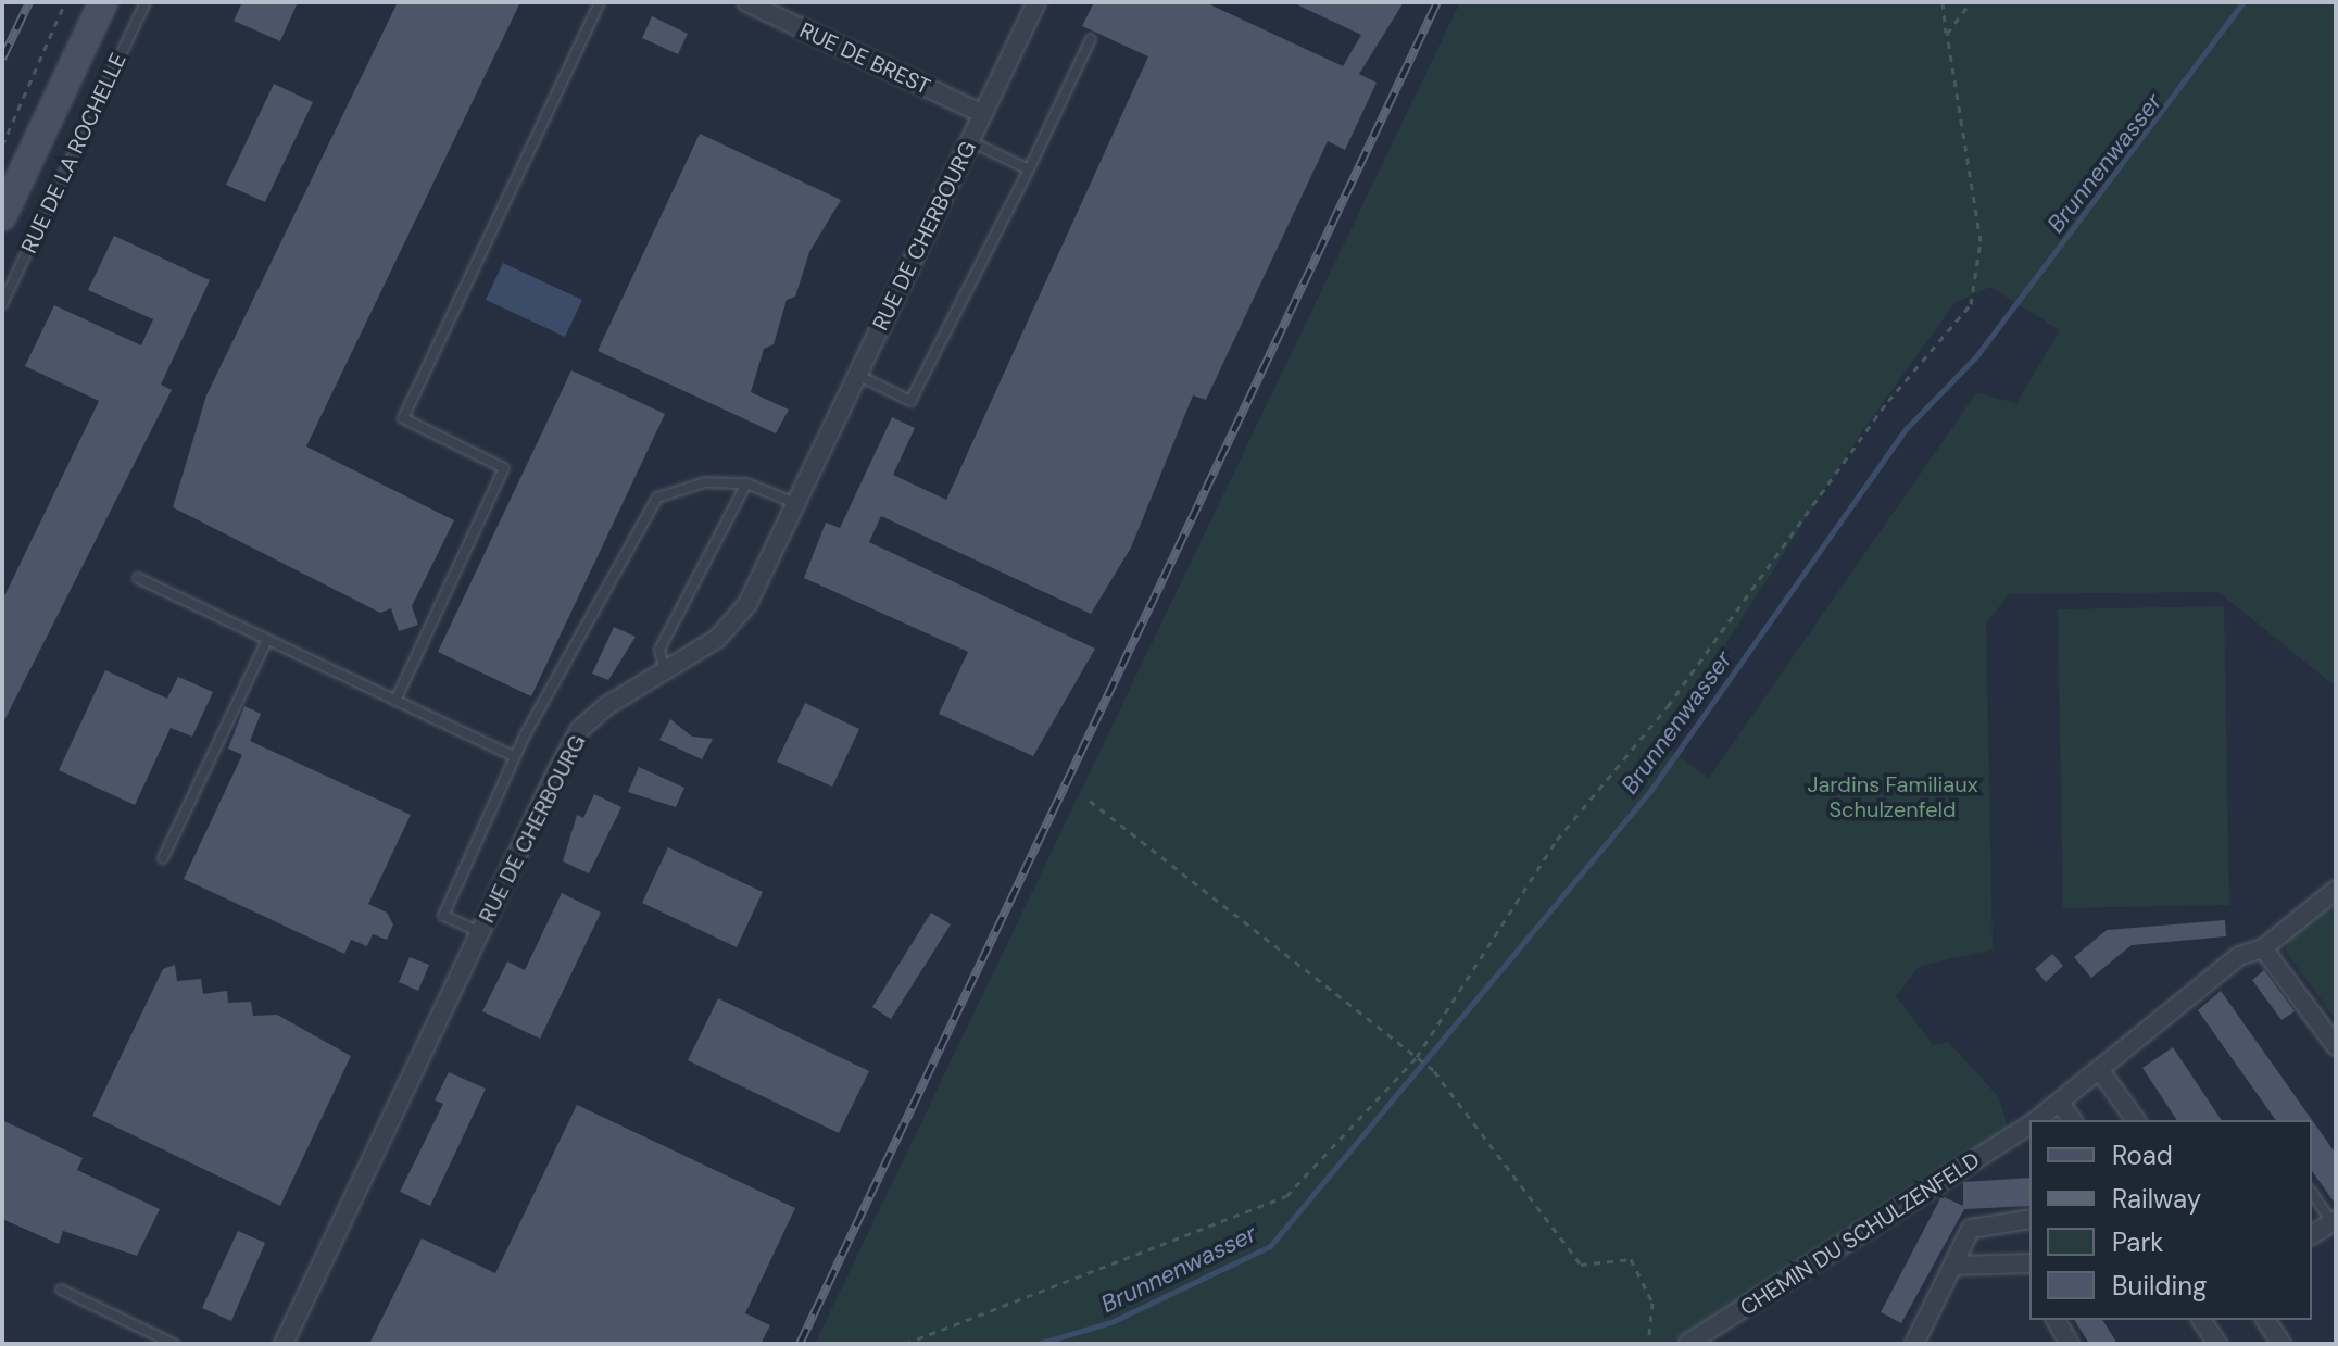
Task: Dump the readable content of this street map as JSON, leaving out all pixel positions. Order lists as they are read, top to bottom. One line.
{"streets":{"main road":["RUE DE LA ROCHELLE"],"street":["RUE DE BREST","RUE DE CHERBOURG","CHEMIN DU SCHULZENFELD"]},"crossings":[["RUE DE BREST","RUE DE CHERBOURG"]],"water":["Brunnenwasser"],"parks":["Jardins Familiaux Schulzenfeld"],"legend":["Road","Railway","Park","Building"]}
